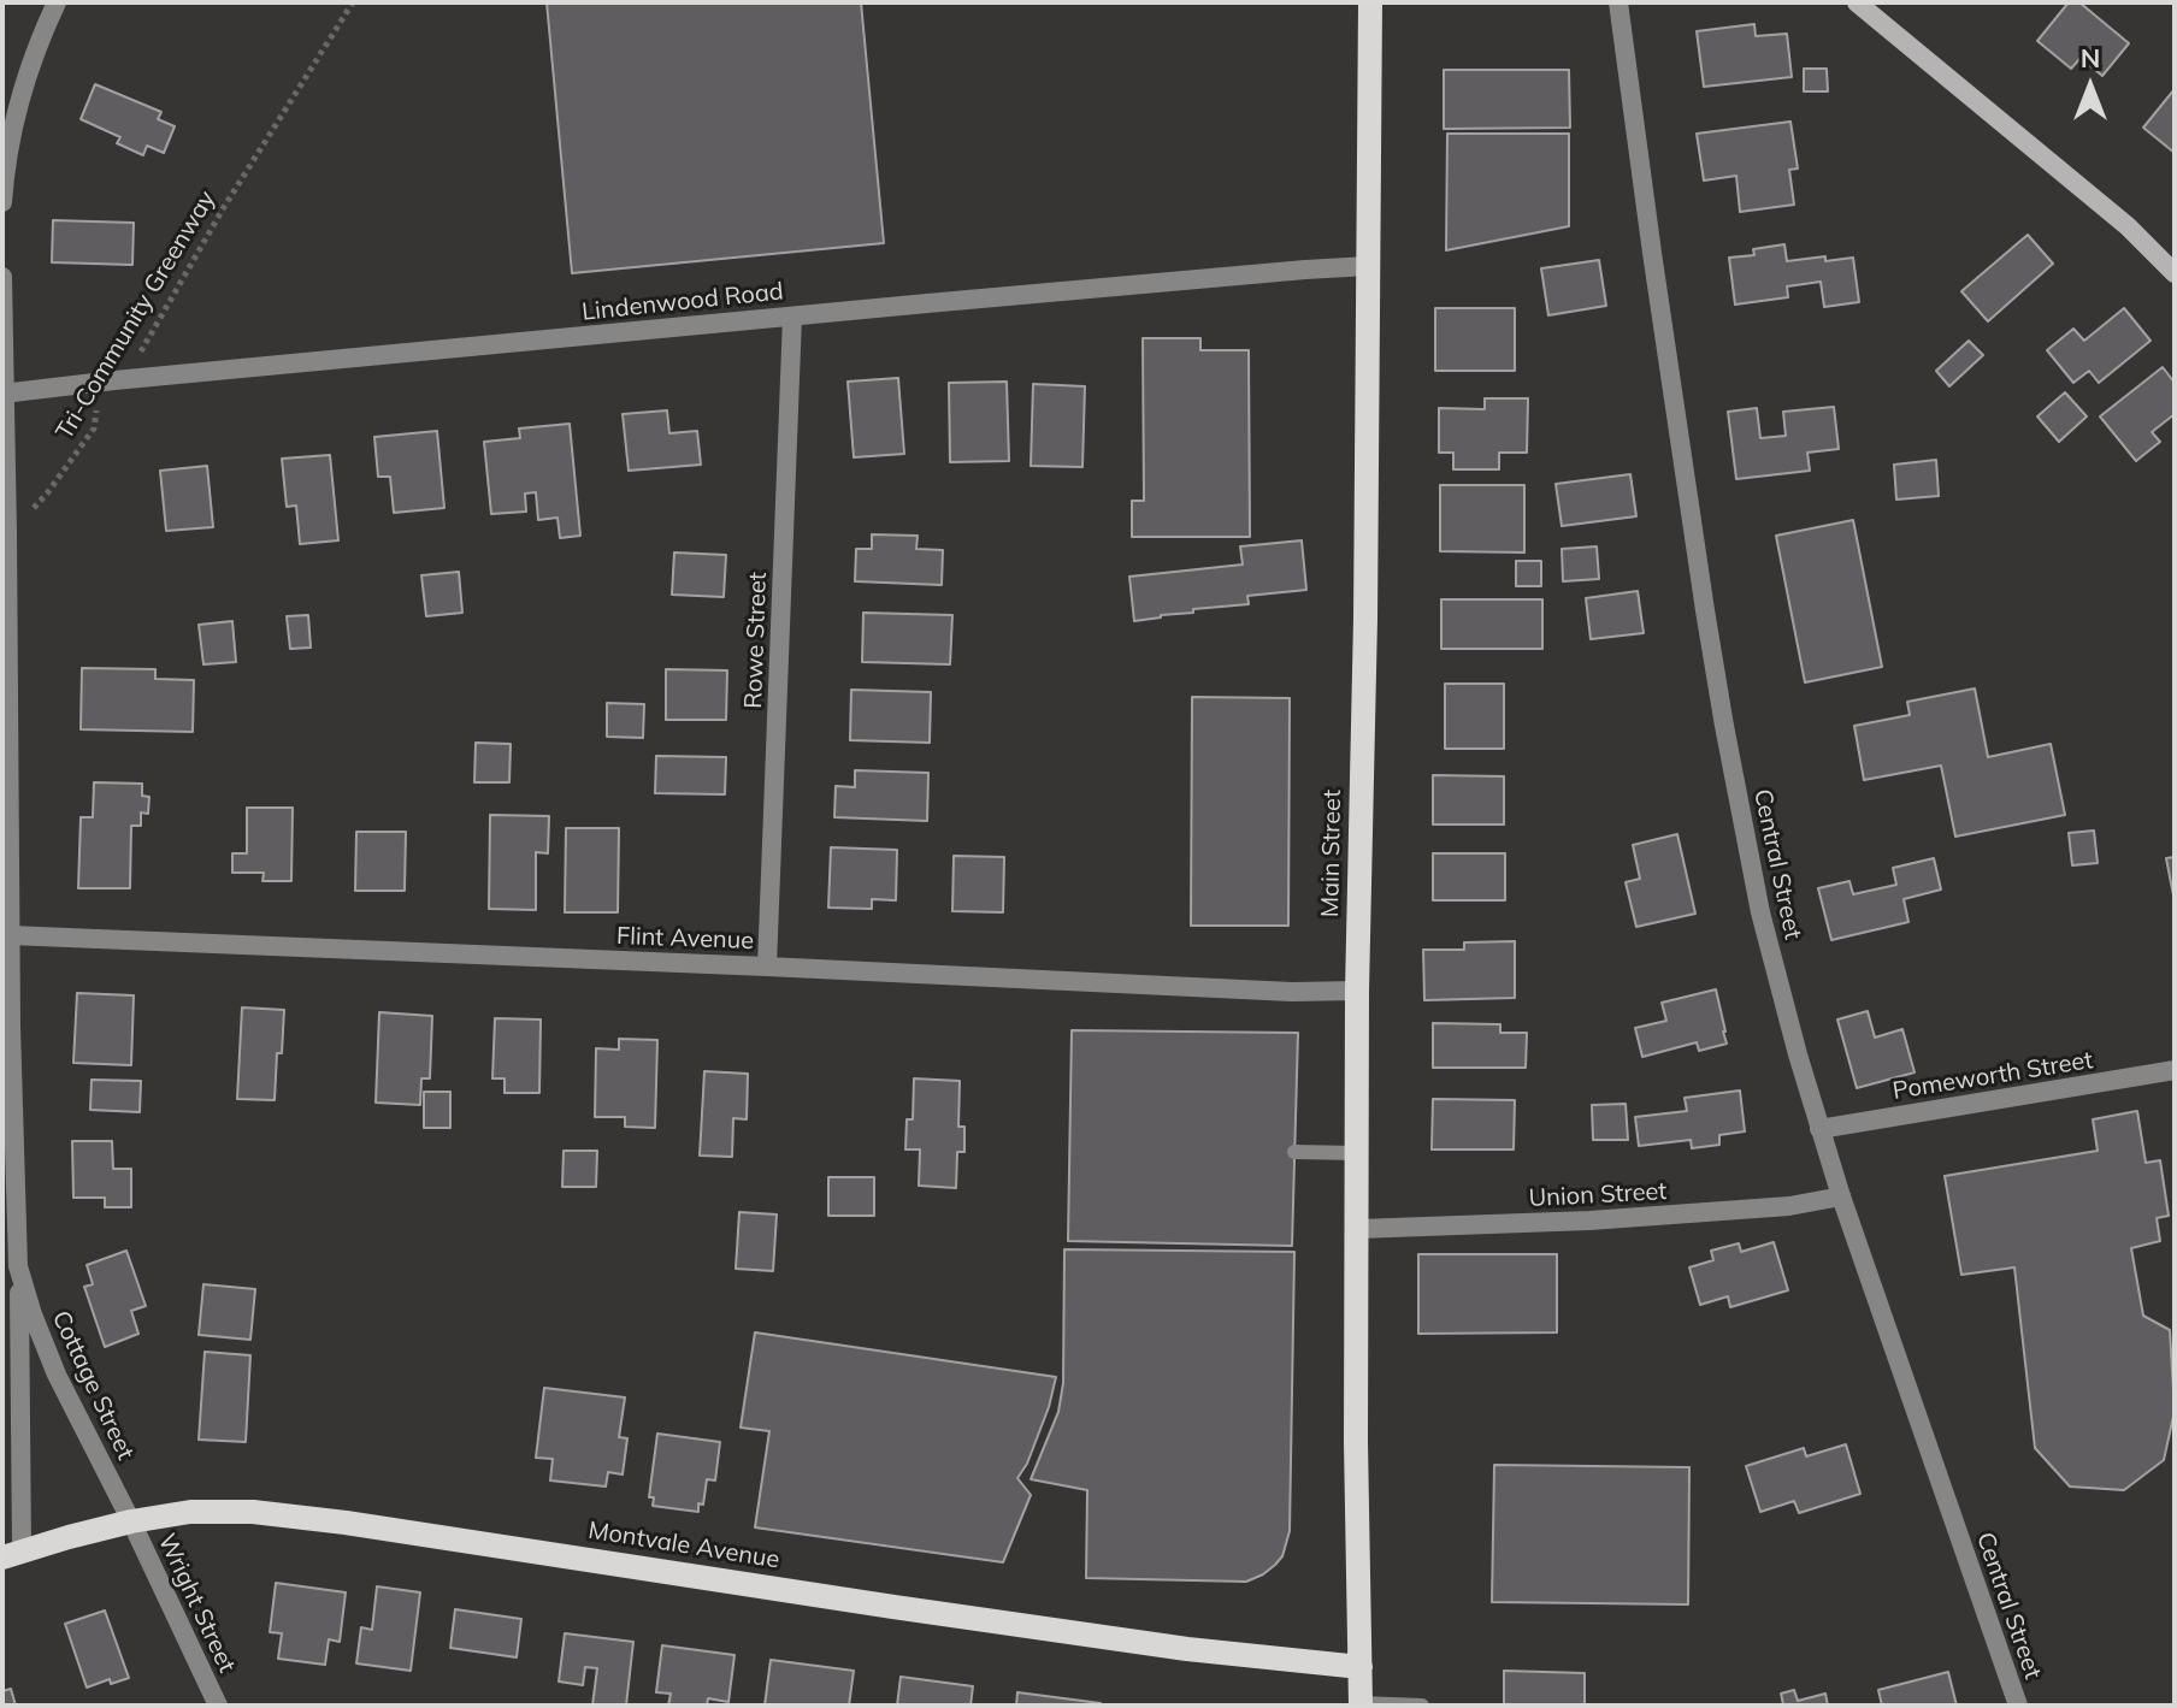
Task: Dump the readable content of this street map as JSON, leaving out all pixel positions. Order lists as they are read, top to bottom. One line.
{"streets":{"main road":["Main Street","Montvale Avenue"],"street":["Lindenwood Road","Rowe Street","Central Street","Flint Avenue","Pomeworth Street","Union Street","Cottage Street","Wright Street"],"path":["Tri-Community Greenway"]},"crossings":[["Lindenwood Road","Tri-Community Greenway"],["Lindenwood Road","Rowe Street"],["Lindenwood Road","Main Street"],["Lindenwood Road","Cottage Street"],["Tri-Community Greenway","Cottage Street"],["Rowe Street","Flint Avenue"],["Main Street","Flint Avenue"],["Main Street","Union Street"],["Main Street","Montvale Avenue"],["Central Street","Pomeworth Street"],["Central Street","Union Street"],["Flint Avenue","Cottage Street"],["Cottage Street","Montvale Avenue"],["Cottage Street","Wright Street"],["Montvale Avenue","Wright Street"]],"north":"top"}
